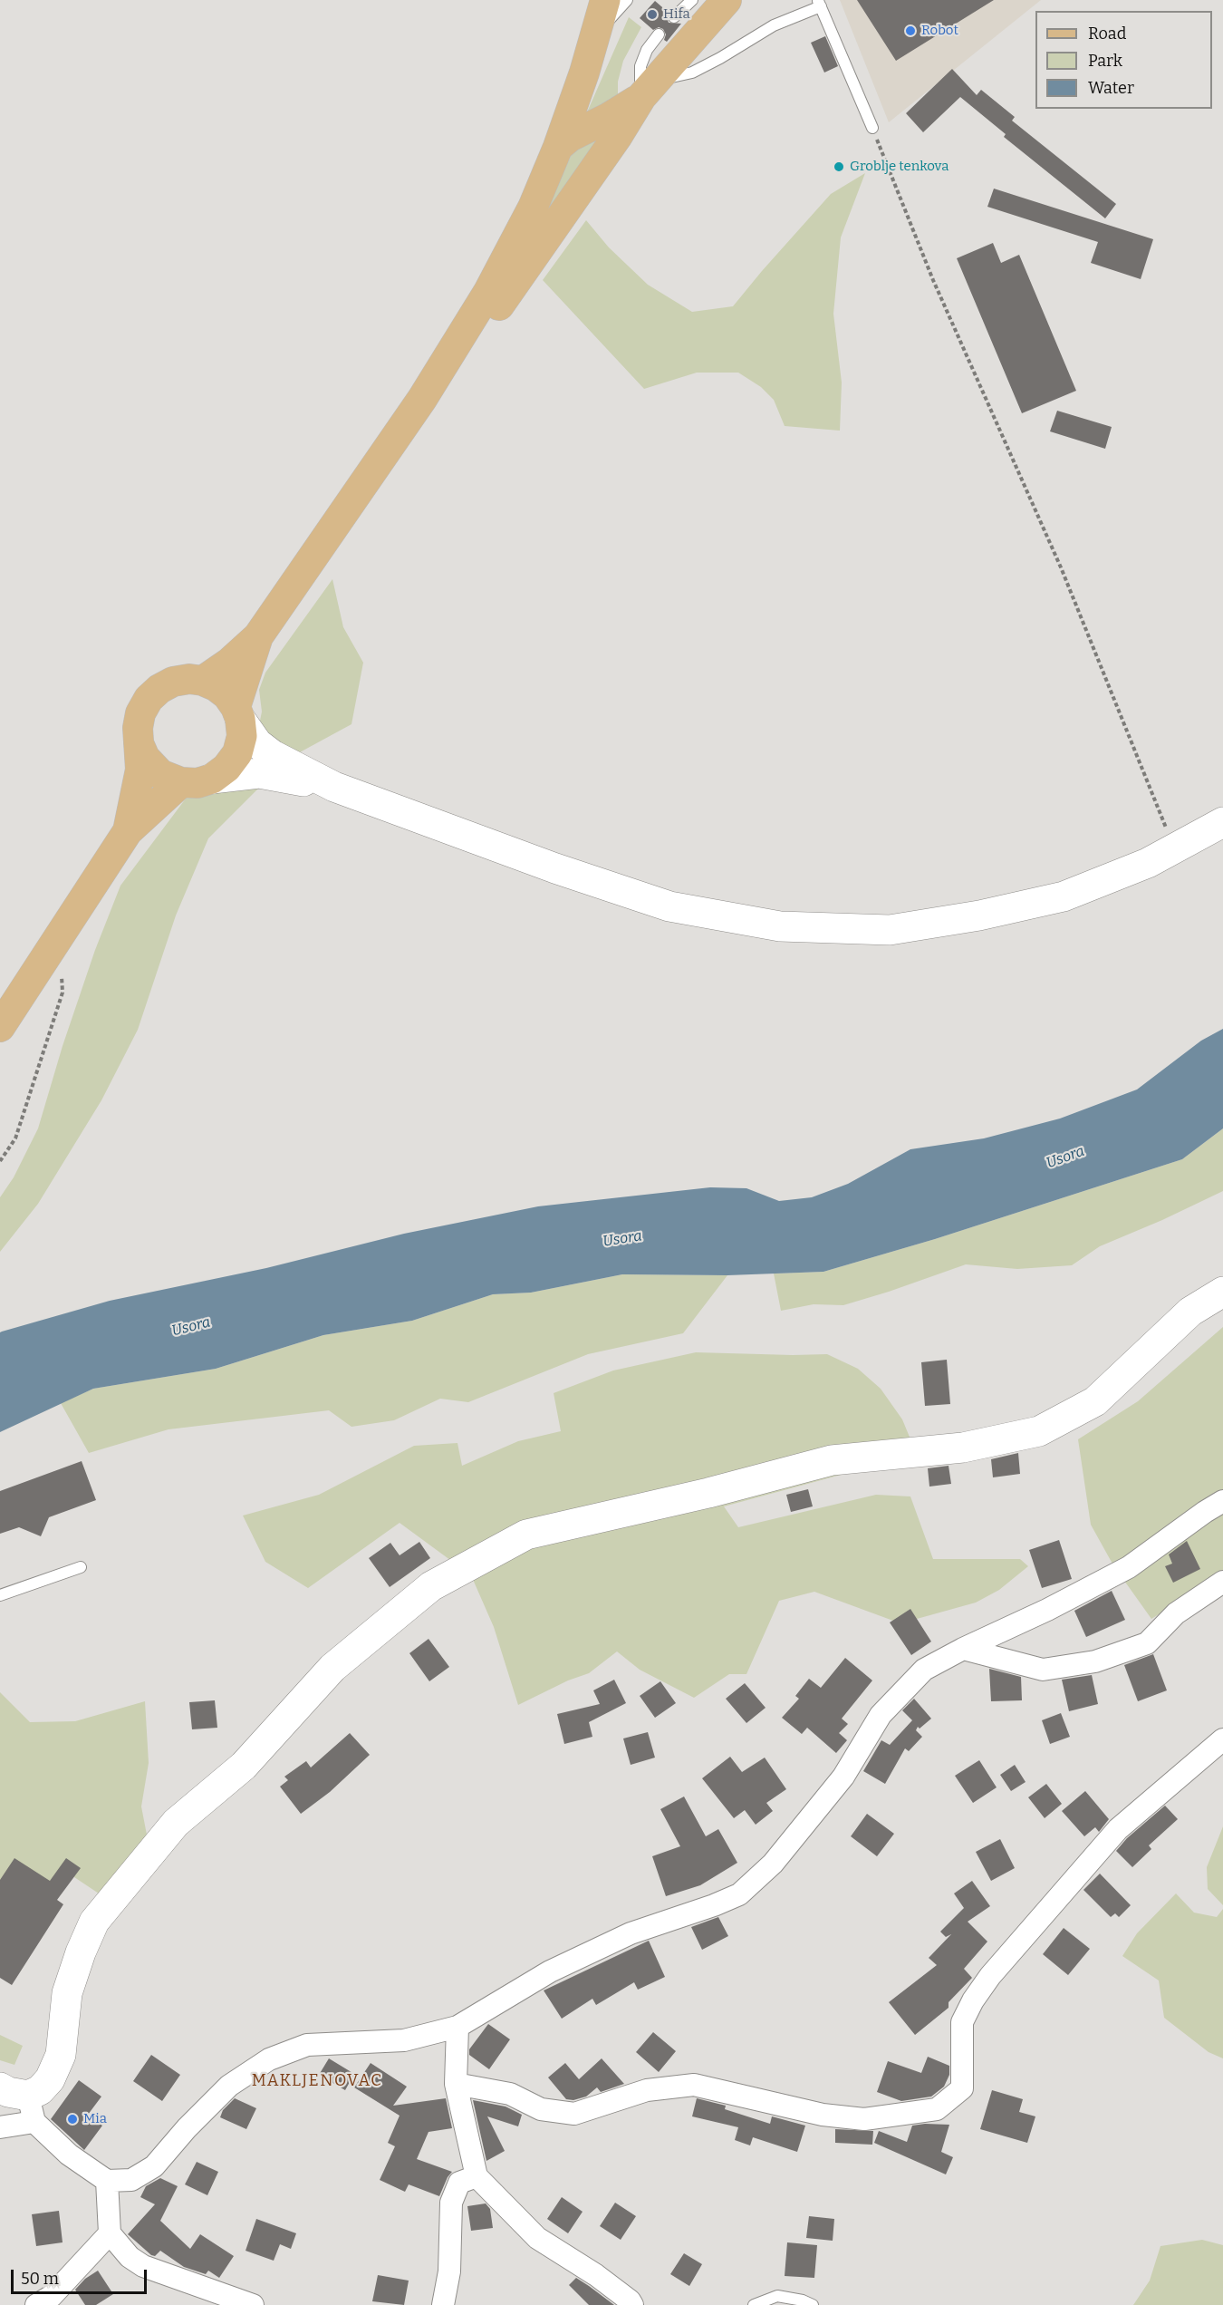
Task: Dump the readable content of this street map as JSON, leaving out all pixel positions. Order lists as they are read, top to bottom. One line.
{"districts":["MAKLJENOVAC"],"water":["Usora"],"places":["Hifa","Robot","Groblje tenkova","Mia"],"legend":["Road","Park","Water"],"scale_bar":"50 m"}
